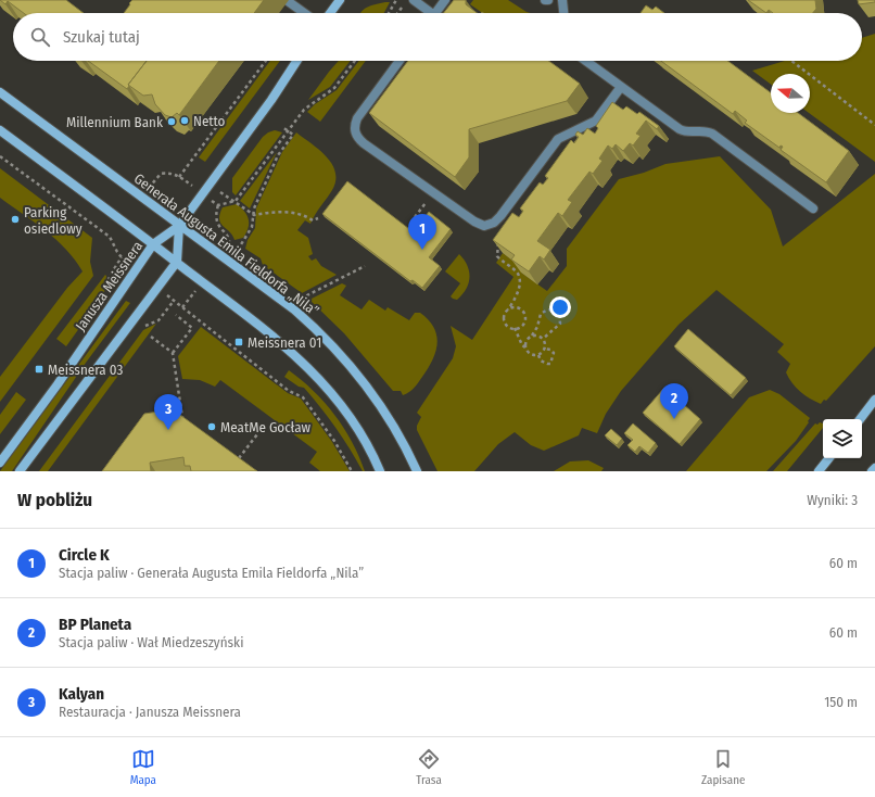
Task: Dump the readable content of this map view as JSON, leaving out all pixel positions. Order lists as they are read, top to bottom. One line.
{"streets":{"street":["Generała Augusta Emila Fieldorfa „Nila”","Janusza Meissnera"]},"crossings":[["Generała Augusta Emila Fieldorfa „Nila”","Janusza Meissnera"]],"places":{"other":["Netto","Millennium Bank","Parking osiedlowy","MeatMe Gocław"],"transit":["Meissnera 01","Meissnera 03"]},"north":"left","page":{"search":"Szukaj tutaj","pins":["1","2","3"],"heading":["W pobliżu","Wyniki: 3"],"list":[{"mark":"1","name":"Circle K","note":"Stacja paliw · Generała Augusta Emila Fieldorfa „Nila”","value":"60 m"},{"mark":"2","name":"BP Planeta","note":"Stacja paliw · Wał Miedzeszyński","value":"60 m"},{"mark":"3","name":"Kalyan","note":"Restauracja · Janusza Meissnera","value":"150 m"}],"nav":["Mapa","Trasa","Zapisane"]}}
